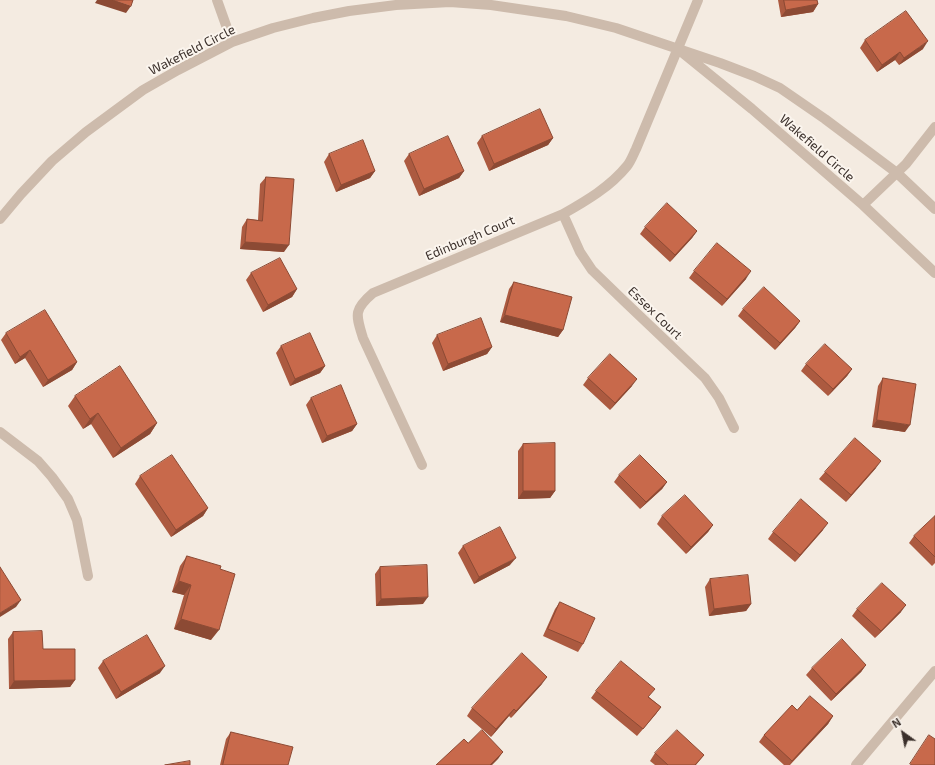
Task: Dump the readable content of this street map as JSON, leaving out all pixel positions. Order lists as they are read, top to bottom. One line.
{"streets":{"street":["Wakefield Circle","Edinburgh Court","Essex Court"]},"crossings":[["Wakefield Circle","Edinburgh Court"],["Edinburgh Court","Essex Court"]],"north":"top left"}
